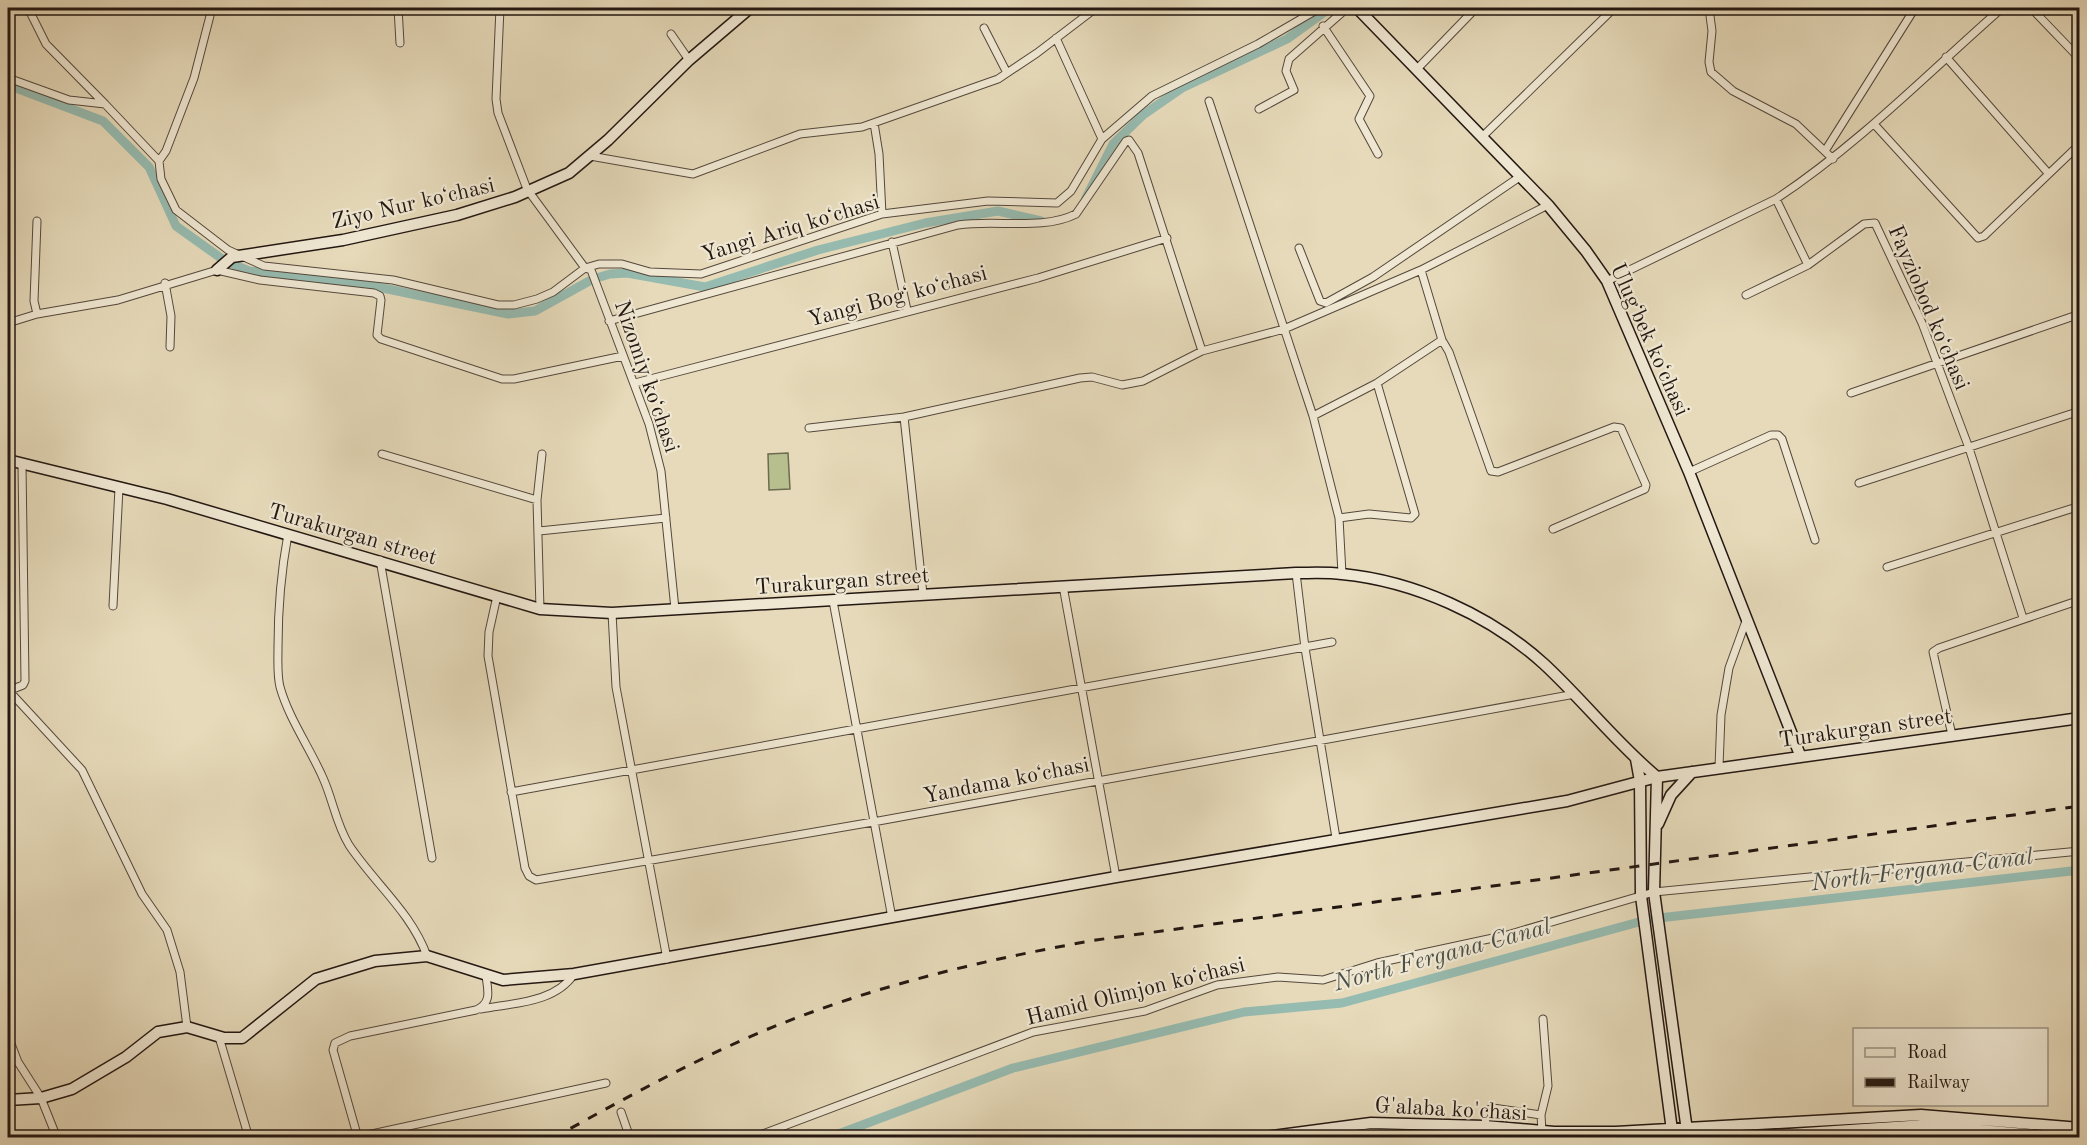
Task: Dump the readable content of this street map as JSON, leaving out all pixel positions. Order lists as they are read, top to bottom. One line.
{"streets":{"main road":["Ziyo Nur koʻchasi","Ulugʻbek koʻchasi","Turakurgan street","G'alaba ko'chasi"],"street":["Yangi Ariq koʻchasi","Yangi Bogʻ koʻchasi","Fayziobod koʻchasi","Nizomiy koʻchasi","Yandama koʻchasi","Hamid Olimjon koʻchasi"]},"crossings":[["Ziyo Nur koʻchasi","Nizomiy koʻchasi"],["Yangi Ariq koʻchasi","Nizomiy koʻchasi"],["Yangi Bogʻ koʻchasi","Nizomiy koʻchasi"],["Ulugʻbek koʻchasi","Turakurgan street"],["Nizomiy koʻchasi","Turakurgan street"],["Turakurgan street","Yandama koʻchasi"]],"water":["North Fergana Canal"],"legend":["Road","Railway"]}
